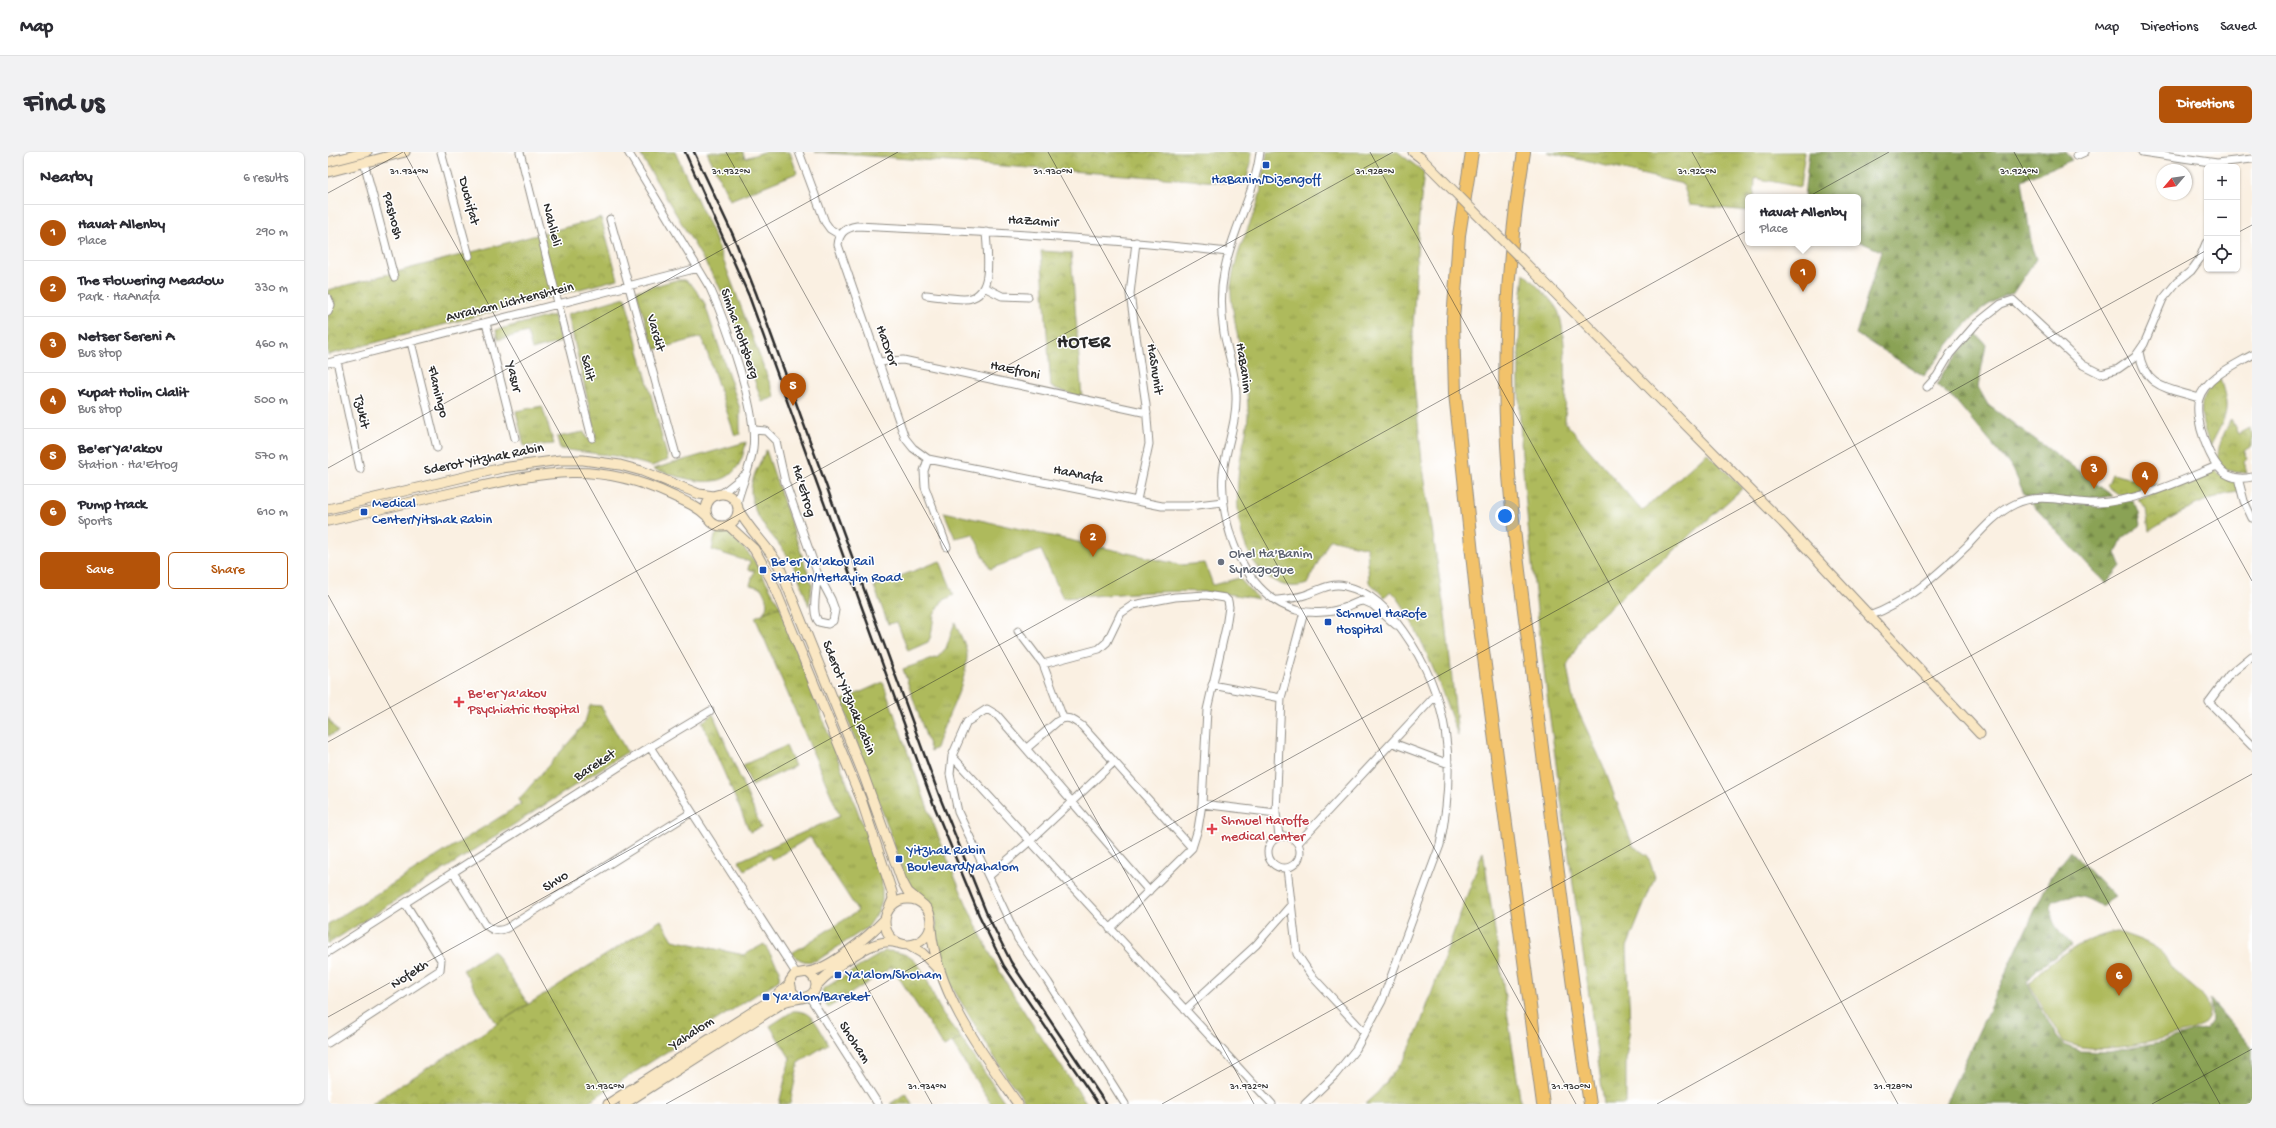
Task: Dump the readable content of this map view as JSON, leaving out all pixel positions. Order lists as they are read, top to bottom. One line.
{"streets":{"main road":["Sderot Yitzhak Rabin","Yahalom"],"street":["Duchifat","Pashosh","HaZamir","Nahlieli","Avraham Lichtenshtein","Vardit","Simha Holtsberg","HaDror","Salit","HaBanim","HaSnunit","HaEfroni","Yasur","Flamingo","Tzukit","HaAnafa","Ha'Etrog","Bareket","Shvo","Nofekh","Shoham"]},"crossings":[["HaZamir","HaDror"],["HaZamir","HaBanim"],["HaZamir","HaSnunit"],["Nahlieli","Avraham Lichtenshtein"],["Nahlieli","Salit"],["Avraham Lichtenshtein","Vardit"],["Avraham Lichtenshtein","Simha Holtsberg"],["Avraham Lichtenshtein","Salit"],["Avraham Lichtenshtein","Yasur"],["Avraham Lichtenshtein","Flamingo"],["Avraham Lichtenshtein","Tzukit"],["Simha Holtsberg","Sderot Yitzhak Rabin"],["Simha Holtsberg","Ha'Etrog"],["HaDror","HaEfroni"],["HaDror","HaAnafa"],["HaBanim","HaAnafa"],["HaSnunit","HaEfroni"],["HaSnunit","HaAnafa"],["Bareket","Shvo"],["Bareket","Nofekh"],["Yahalom","Shoham"]],"districts":["HOTER"],"places":{"transit":["HaBanim/Dizengoff","Medical Center/Yitshak Rabin","Be'er Ya'akov Rail Station/HeHayim Road","Schmuel HaRofe Hospital","Yitzhak Rabin Boulevard/Yahalom","Ya'alom/Shoham","Ya'alom/Bareket"],"other":["Ohel Ha'Banim Synagogue"],"health":["Be'er Ya'akov Psychiatric Hospital","Shmuel Haroffe medical center"]},"north":"bottom left","page":{"header":"Map","nav":["Map","Directions","Saved"],"buttons":["Directions",["Save","Share"]],"title":"Find us","heading":["Nearby","6 results"],"map_buttons":["+","−"],"popup":["Havat Allenby","Place"],"list":[{"mark":"1","name":"Havat Allenby","note":"Place","value":"290 m"},{"mark":"2","name":"The Flowering Meadow","note":"Park · HaAnafa","value":"330 m"},{"mark":"3","name":"Netser Sereni A","note":"Bus stop","value":"460 m"},{"mark":"4","name":"Kupat Holim Clalit","note":"Bus stop","value":"500 m"},{"mark":"5","name":"Be'er Ya'akov","note":"Station · Ha'Etrog","value":"570 m"},{"mark":"6","name":"Pump track","note":"Sports","value":"610 m"}],"pins":["1","5","3","4","2","6"]},"coordinates":["31.934°N","31.932°N","31.930°N","31.928°N","31.926°N","31.924°N","31.936°N"]}
